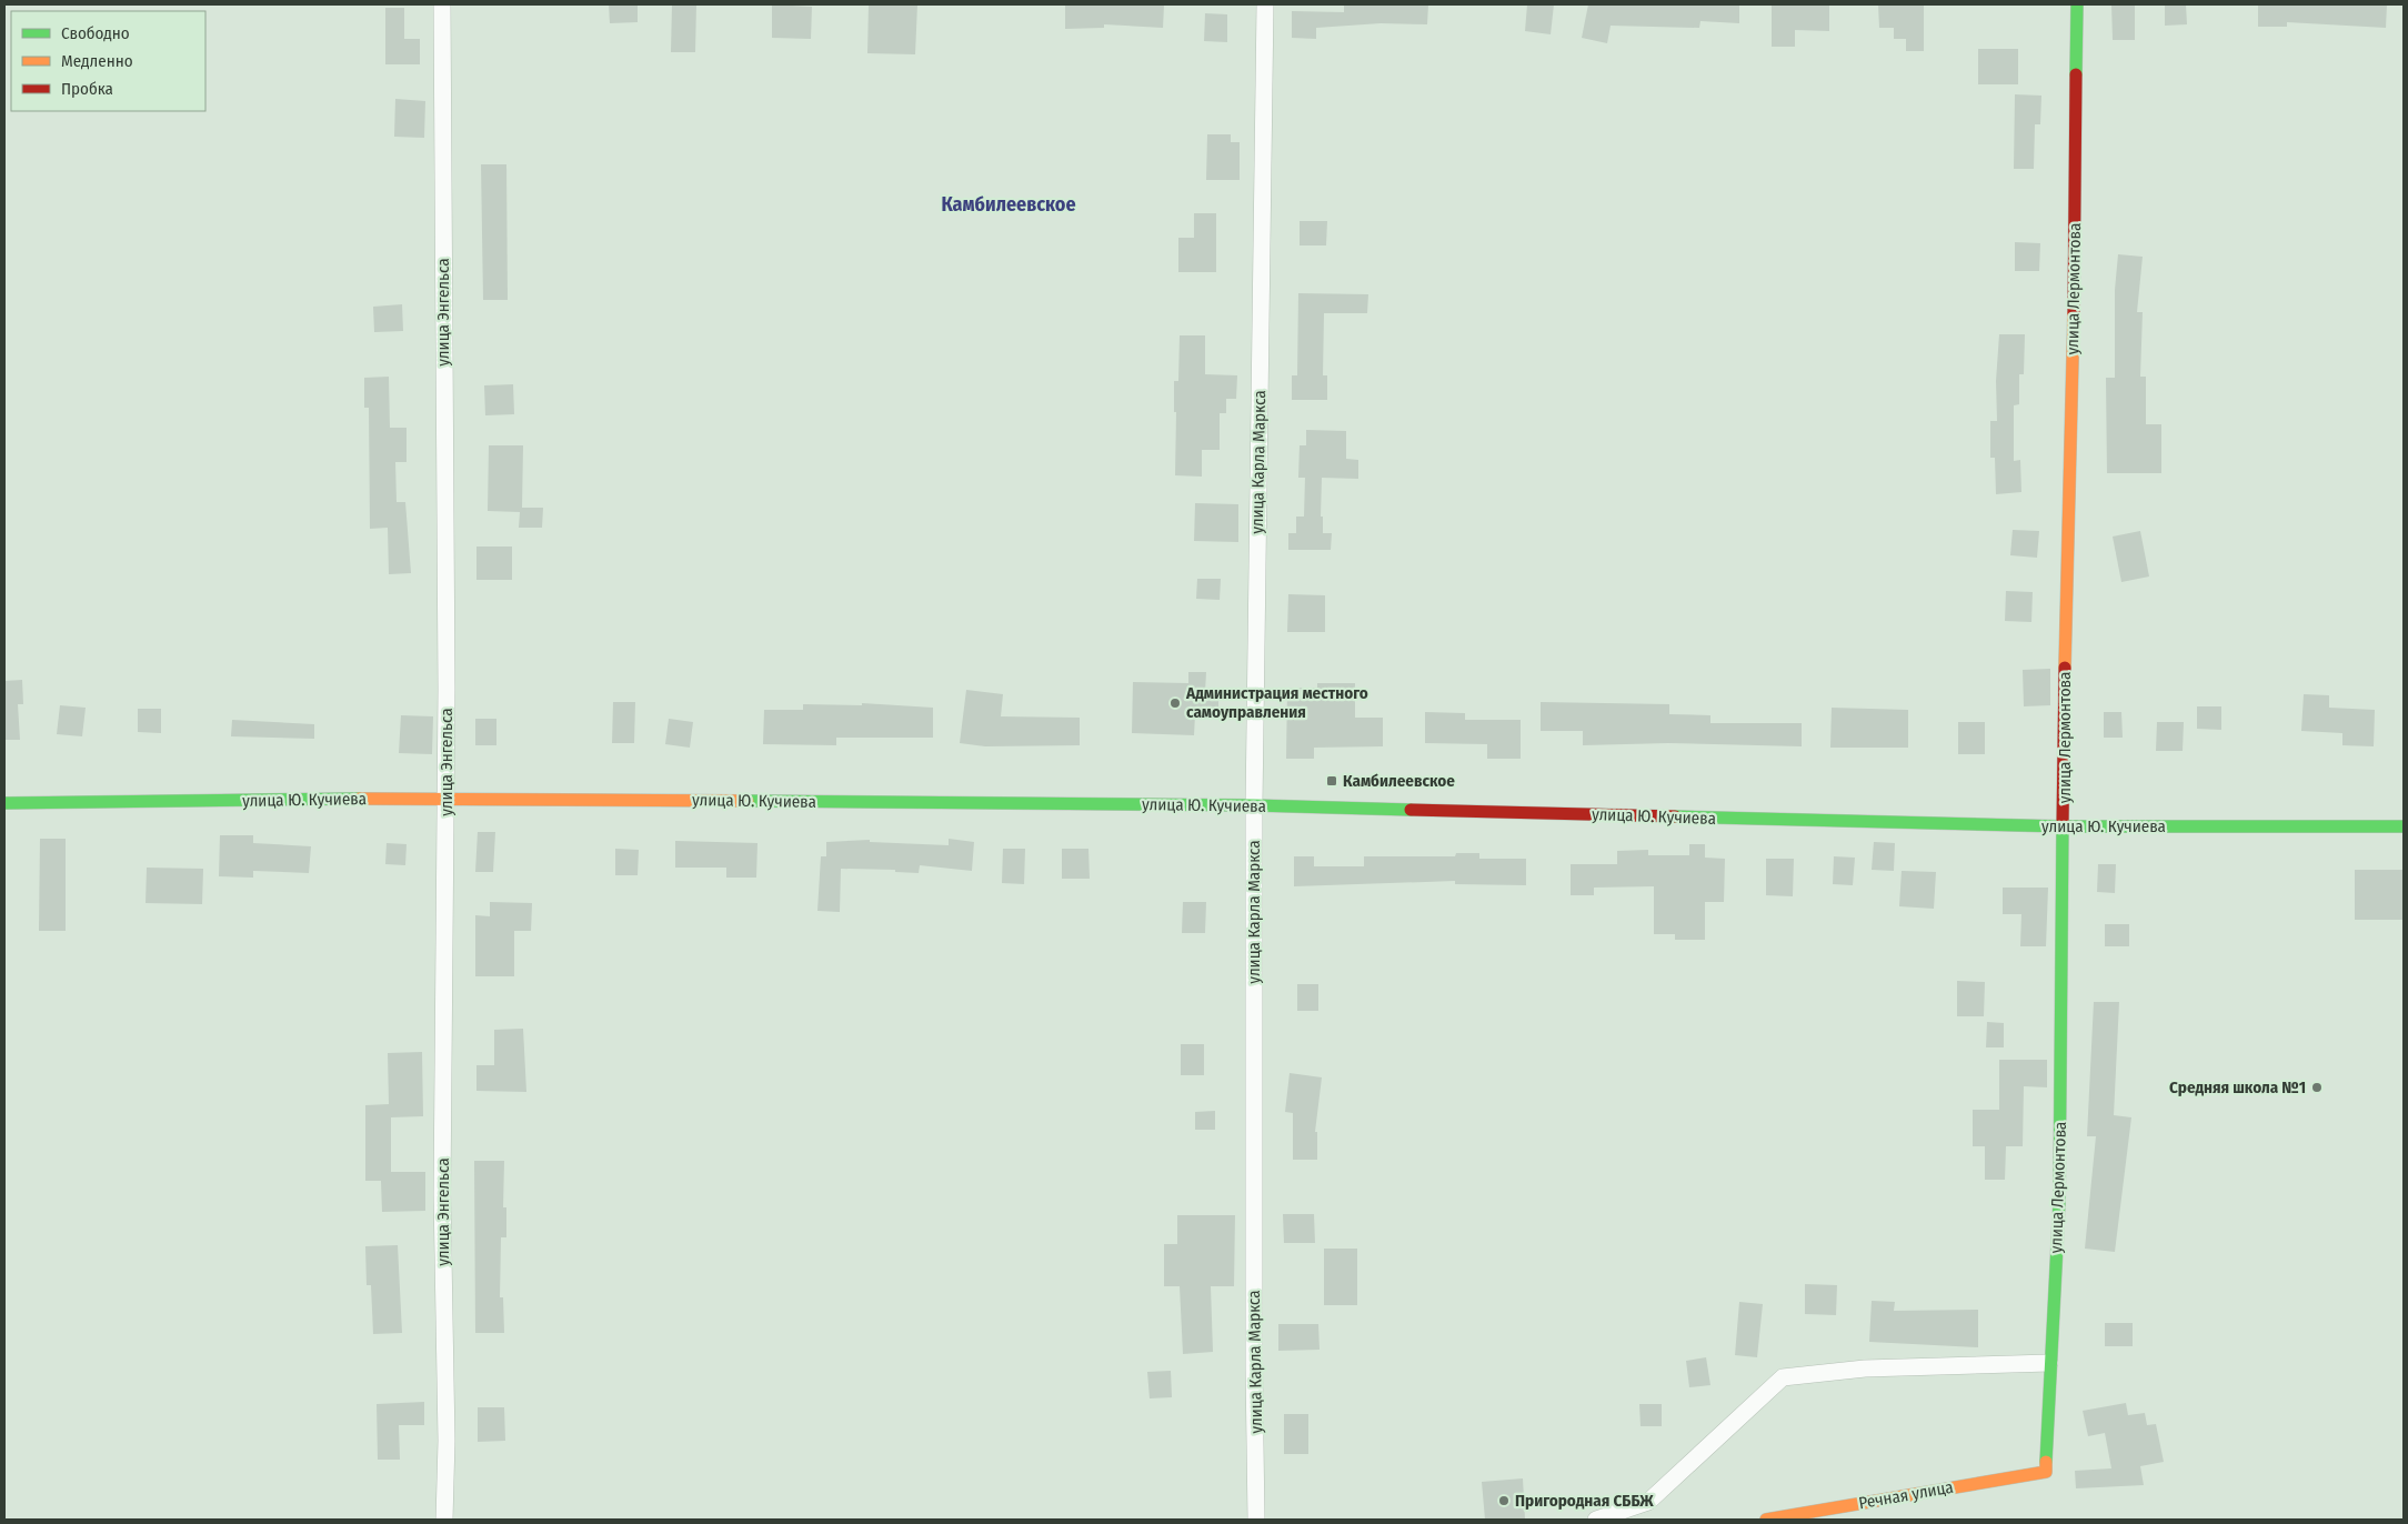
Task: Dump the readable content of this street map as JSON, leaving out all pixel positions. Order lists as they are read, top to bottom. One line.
{"streets":{"street":["улица Лермонтова","улица Энгельса","улица Карла Маркса","улица Ю. Кучиева","Речная улица"]},"crossings":[["улица Лермонтова","улица Ю. Кучиева"],["улица Лермонтова","Речная улица"],["улица Энгельса","улица Ю. Кучиева"],["улица Карла Маркса","улица Ю. Кучиева"]],"districts":["Камбилеевское"],"places":{"other":["Администрация местного самоуправления","Средняя школа №1","Пригородная СББЖ"],"transit":["Камбилеевское"]},"legend":["Свободно","Медленно","Пробка"]}
